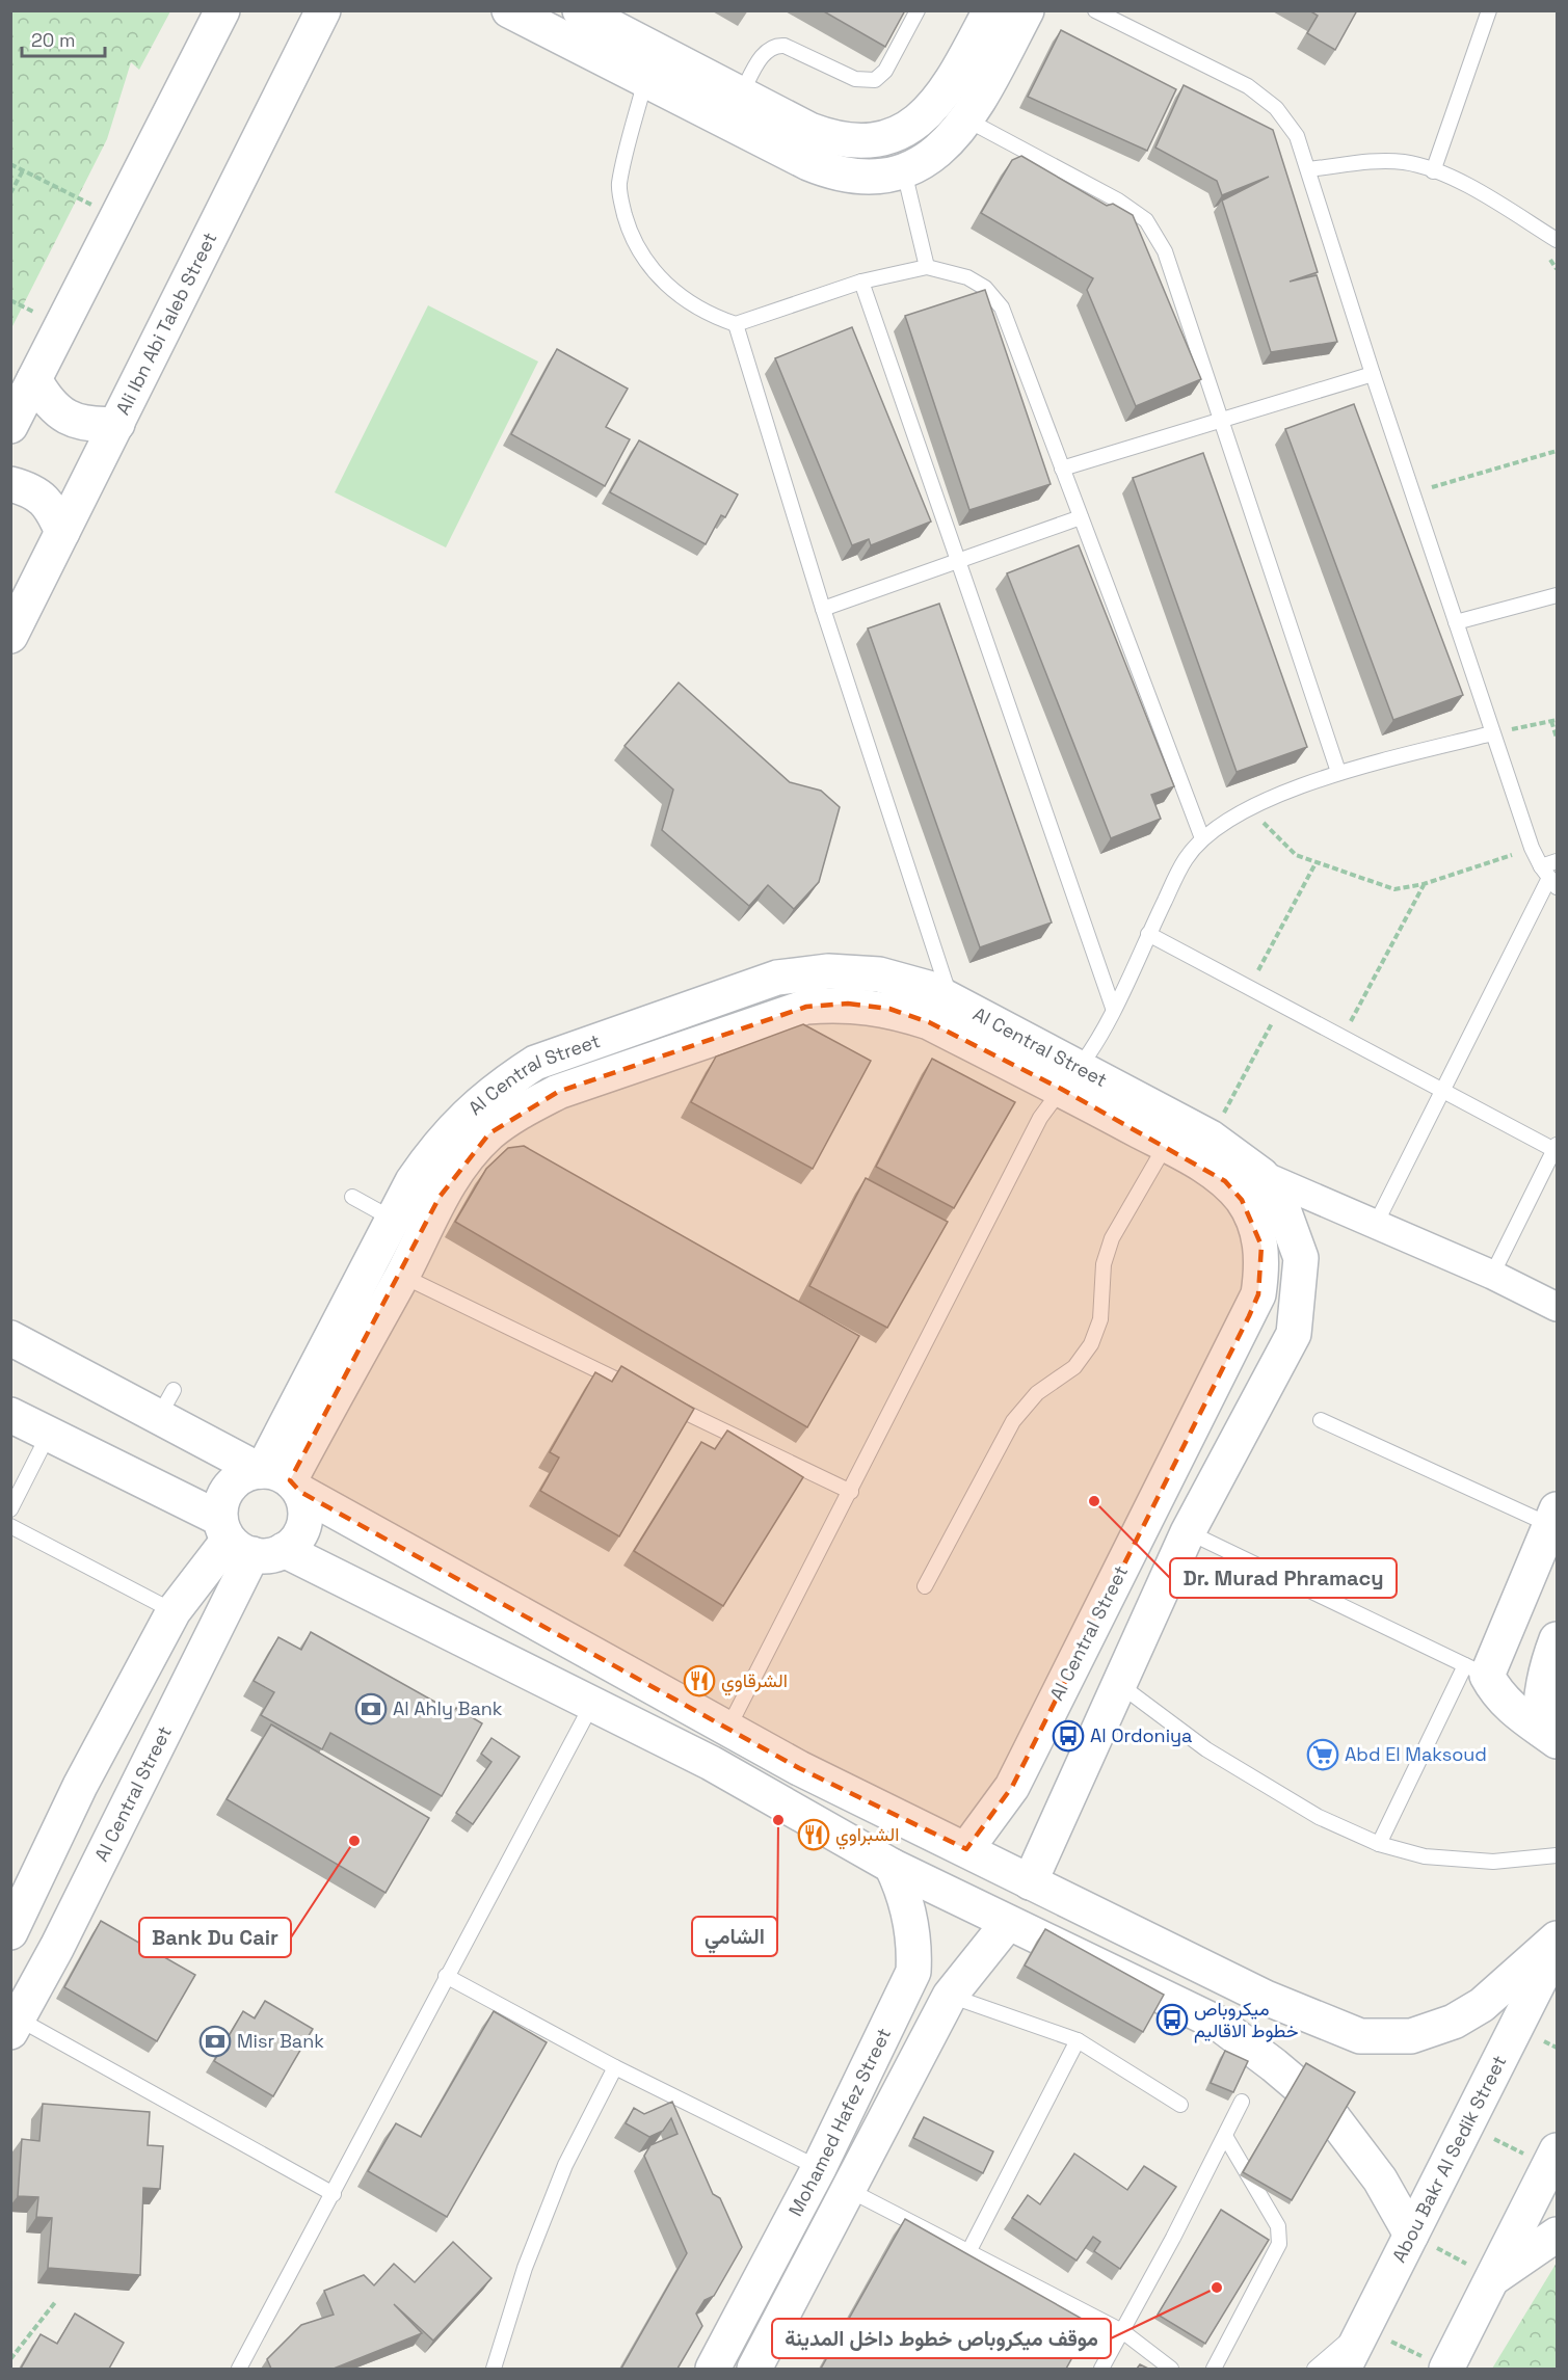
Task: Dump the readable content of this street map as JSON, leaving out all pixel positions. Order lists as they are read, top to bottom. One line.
{"streets":{"street":["Ali Ibn Abi Taleb Street","Al Central Street","Mohamed Hafez Street","Abou Bakr Al Sedik Street"]},"places":{"other":["Dr. Murad Phramacy","الشامي","Bank Du Cair","موقف ميكروباص خطوط داخل المدينة"],"restaurant":["الشرقاوي","الشبراوي"],"bank":["Al Ahly Bank","Misr Bank"],"bus stop":["Al Ordoniya","ميكروباص خطوط الاقاليم"],"supermarket":["Abd El Maksoud"]},"scale_bar":"20 m"}
